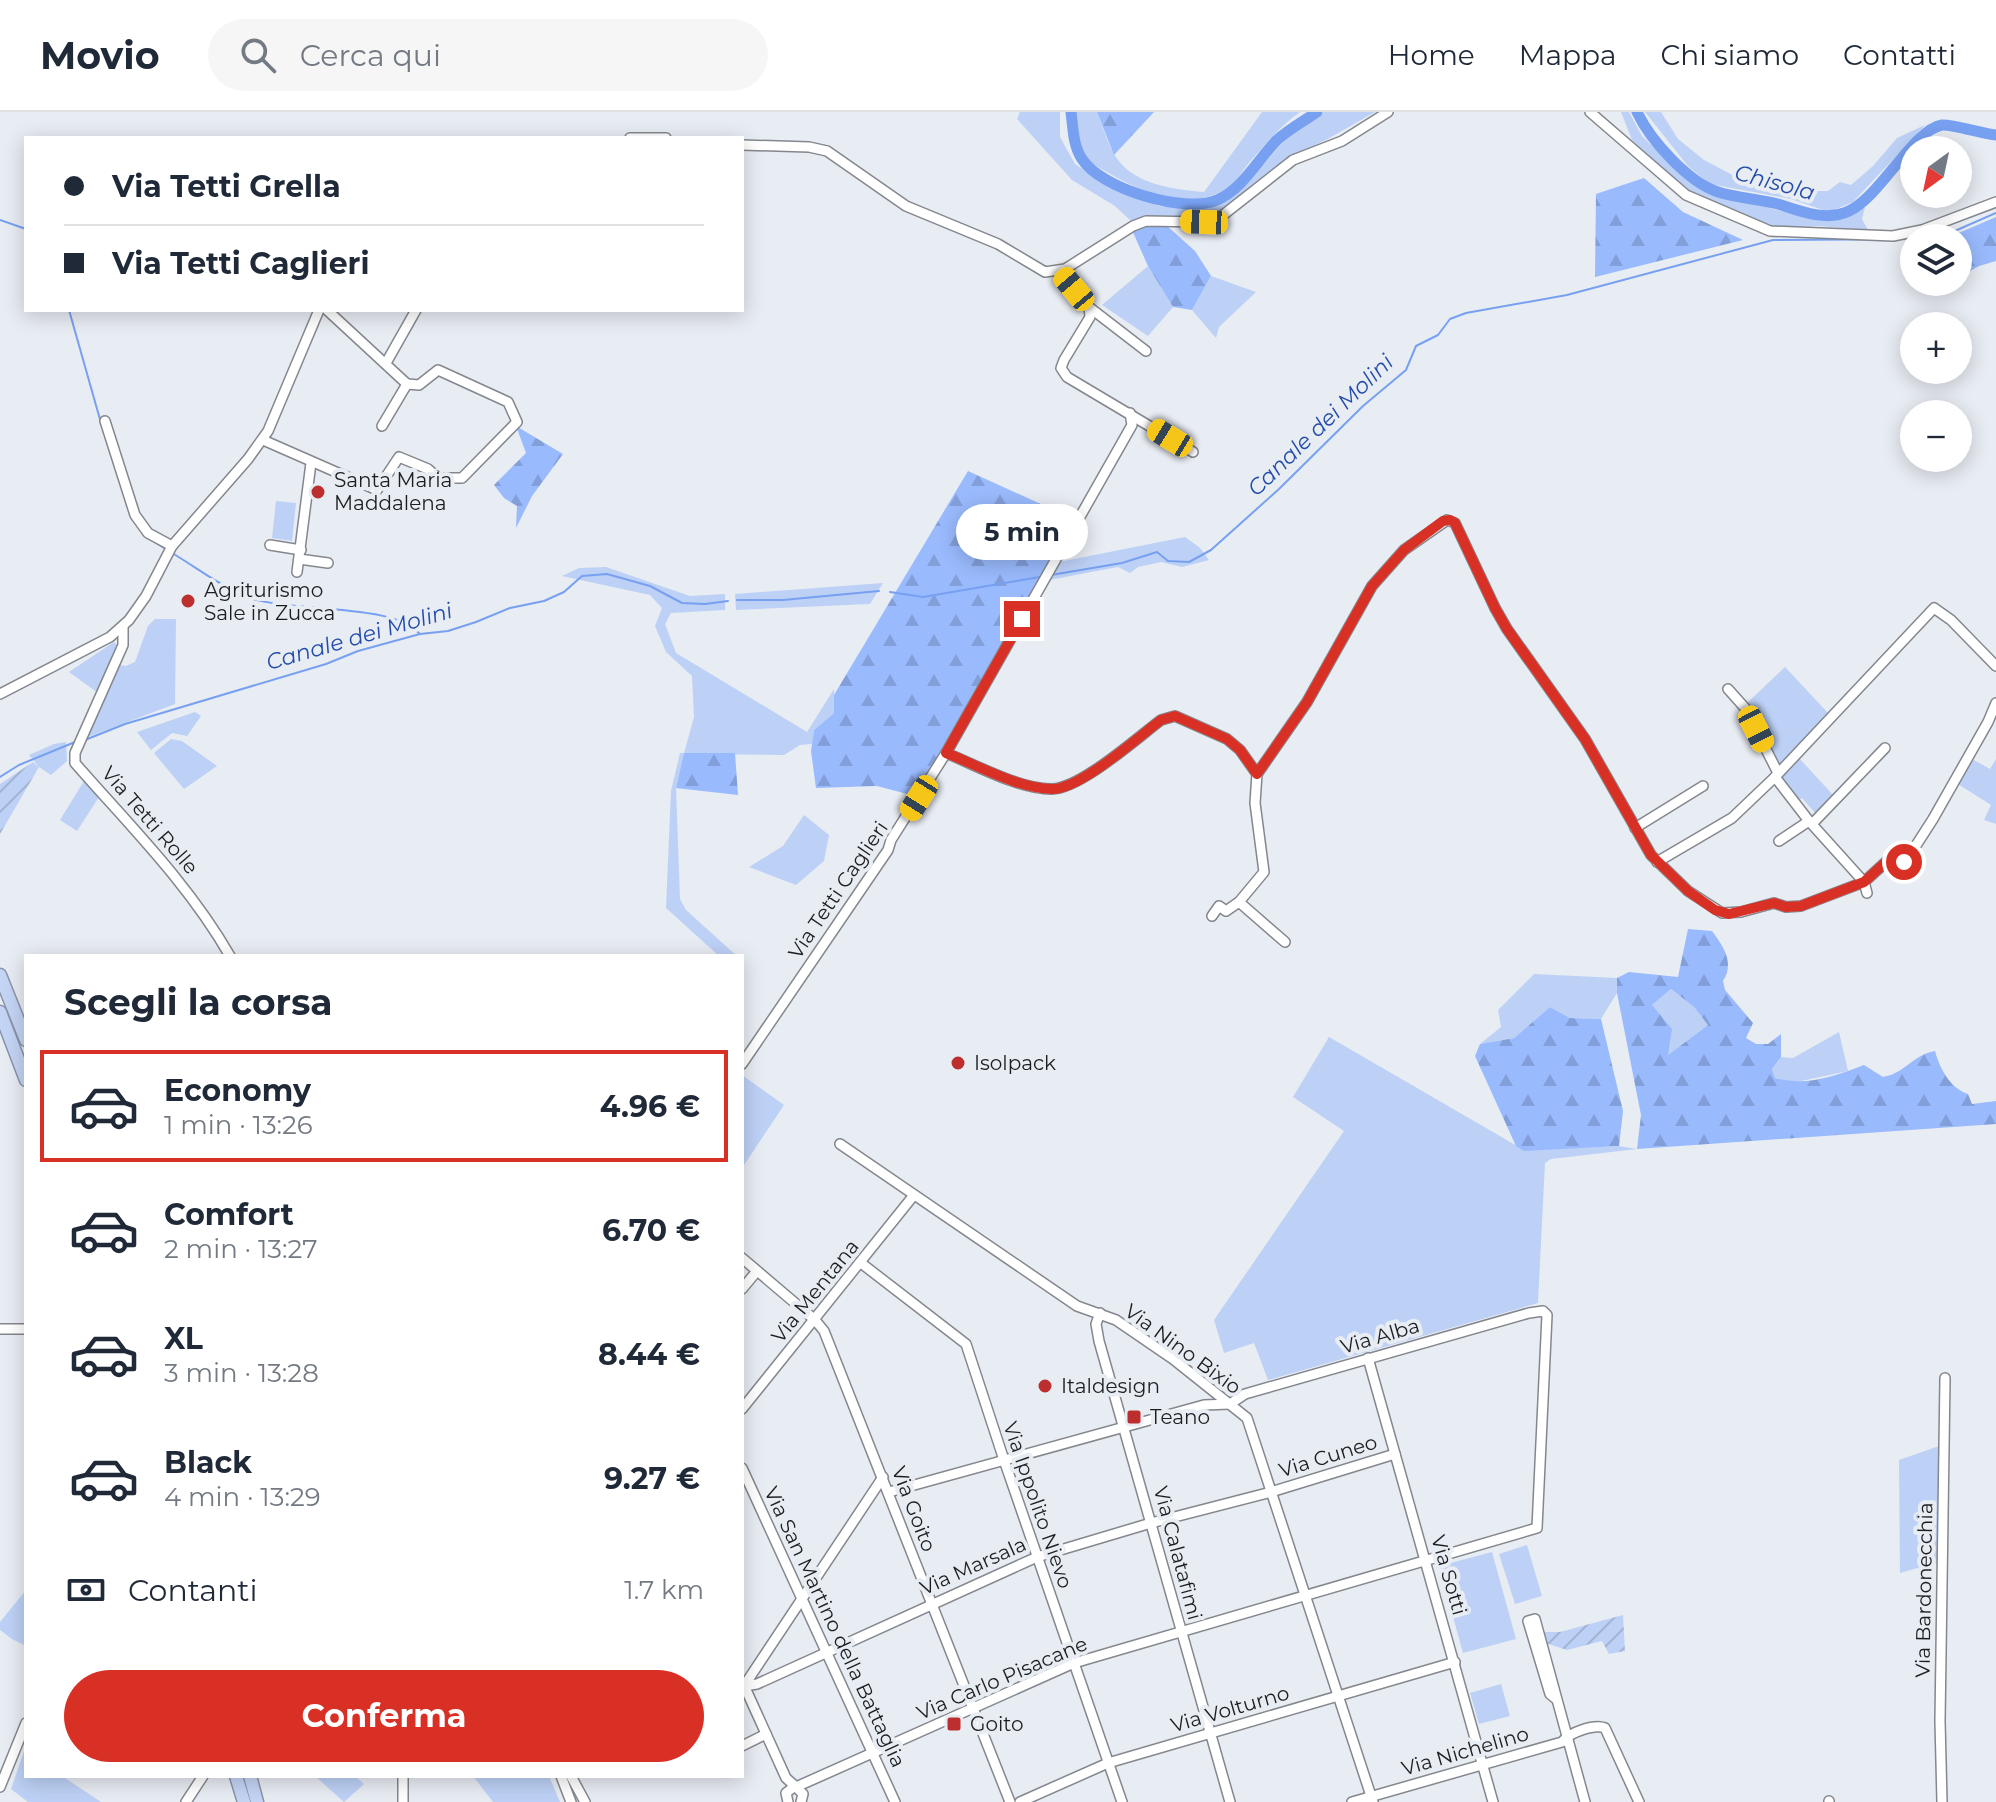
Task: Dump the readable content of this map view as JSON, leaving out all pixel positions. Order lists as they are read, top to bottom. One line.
{"streets":{"street":["Via Tetti Rolle","Via Tetti Caglieri","Via Mentana","Via Alba","Via Nino Bixio","Via Cuneo","Via Ippolito Nievo","Via Goito","Via Calatafimi","Via Marsala","Via Sotti","Via Bardonecchia","Via San Martino della Battaglia","Via Carlo Pisacane","Via Volturno","Via Nichelino"]},"crossings":[["Via Mentana","Via Nino Bixio"],["Via Mentana","Via Ippolito Nievo"],["Via Mentana","Via Goito"],["Via Alba","Via Nino Bixio"],["Via Alba","Via Ippolito Nievo"],["Via Alba","Via Goito"],["Via Alba","Via Calatafimi"],["Via Alba","Via Sotti"],["Via Alba","Via Carlo Pisacane"],["Via Nino Bixio","Via Cuneo"],["Via Nino Bixio","Via Calatafimi"],["Via Nino Bixio","Via Marsala"],["Via Nino Bixio","Via Carlo Pisacane"],["Via Nino Bixio","Via Volturno"],["Via Nino Bixio","Via Nichelino"],["Via Cuneo","Via Marsala"],["Via Cuneo","Via Sotti"],["Via Ippolito Nievo","Via Marsala"],["Via Ippolito Nievo","Via Carlo Pisacane"],["Via Ippolito Nievo","Via Volturno"],["Via Goito","Via Marsala"],["Via Goito","Via Carlo Pisacane"],["Via Calatafimi","Via Marsala"],["Via Calatafimi","Via Carlo Pisacane"],["Via Calatafimi","Via Volturno"],["Via Marsala","Via San Martino della Battaglia"],["Via Sotti","Via Carlo Pisacane"],["Via Sotti","Via Volturno"],["Via Sotti","Via Nichelino"],["Via San Martino della Battaglia","Via Carlo Pisacane"]],"water":["Chisola","Canale dei Molini"],"places":{"other":["Santa Maria Maddalena","Agriturismo Sale in Zucca","Isolpack","Italdesign"],"transit":["Teano","Goito"]},"north":"bottom left","page":{"header":"Movio","search":"Cerca qui","nav":["Home","Mappa","Chi siamo","Contatti"],"map_buttons":["+","−"],"banner":["Via Tetti Grella","Via Tetti Caglieri"],"bubble":"5 min","heading":"Scegli la corsa","list":[{"name":"Economy","note":"1 min · 13:26","value":"4.96 €"},{"name":"Comfort","note":"2 min · 13:27","value":"6.70 €"},{"name":"XL","note":"3 min · 13:28","value":"8.44 €"},{"name":"Black","note":"4 min · 13:29","value":"9.27 €"}],"pay":["Contanti","1.7 km"],"buttons":"Conferma"}}
